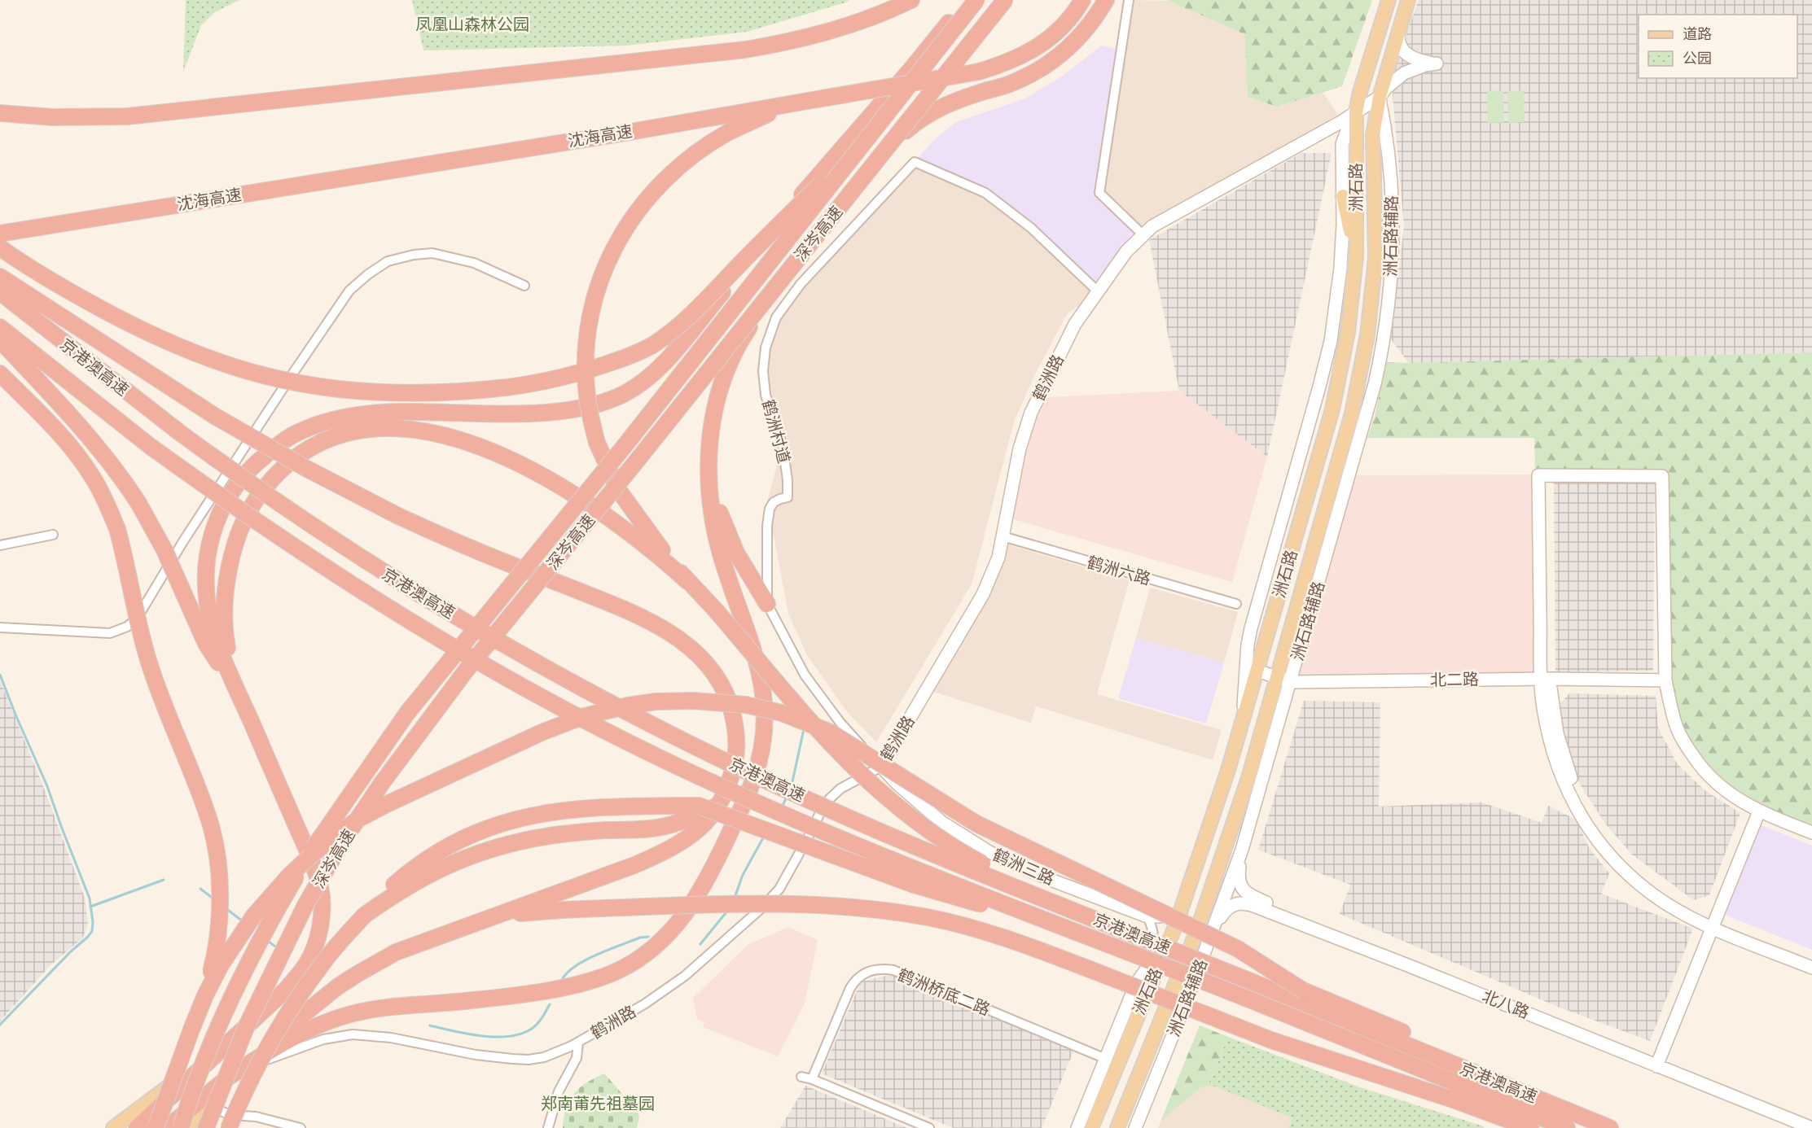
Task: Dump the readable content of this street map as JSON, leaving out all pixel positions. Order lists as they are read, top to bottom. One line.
{"streets":{"highway":["沈海高速","深岑高速","京港澳高速"],"main road":["洲石路"],"street":["洲石路辅路","鹤洲路","鹤洲村道","鹤洲六路","北二路","鹤洲三路","鹤洲桥底二路","北八路"]},"crossings":[["洲石路","洲石路辅路"],["洲石路","鹤洲路"],["洲石路","北二路"],["洲石路辅路","鹤洲路"],["洲石路辅路","北二路"],["洲石路辅路","北八路"],["鹤洲路","鹤洲村道"],["鹤洲路","鹤洲六路"],["鹤洲路","鹤洲三路"],["鹤洲村道","鹤洲三路"]],"parks":["凤凰山森林公园","郑南莆先祖墓园"],"legend":["道路","公园"]}
